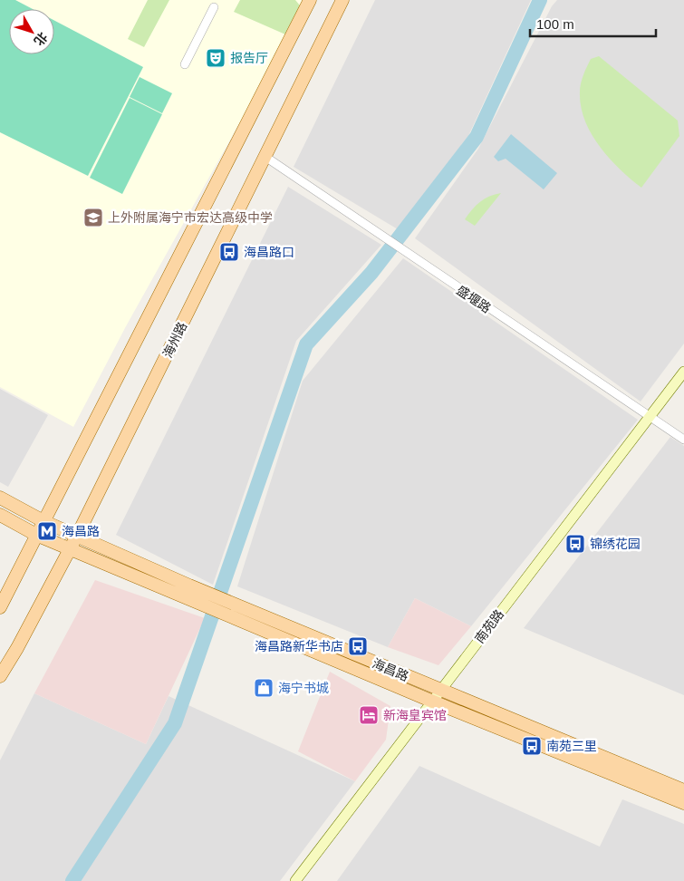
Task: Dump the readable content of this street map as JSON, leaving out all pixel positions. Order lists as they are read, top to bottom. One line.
{"streets":{"main road":["海州路","海昌路"],"street":["盛堰路","南苑路"]},"crossings":[["盛堰路","海州路"],["盛堰路","南苑路"],["海州路","海昌路"],["南苑路","海昌路"]],"places":{"theatre":["报告厅"],"school or university":["上外附属海宁市宏达高级中学"],"bus stop":["海昌路口","锦绣花园","海昌路新华书店","南苑三里"],"metro station":["海昌路"],"shop":["海宁书城"],"hotel":["新海皇宾馆"]},"scale_bar":"100 m","north":"bottom right"}
